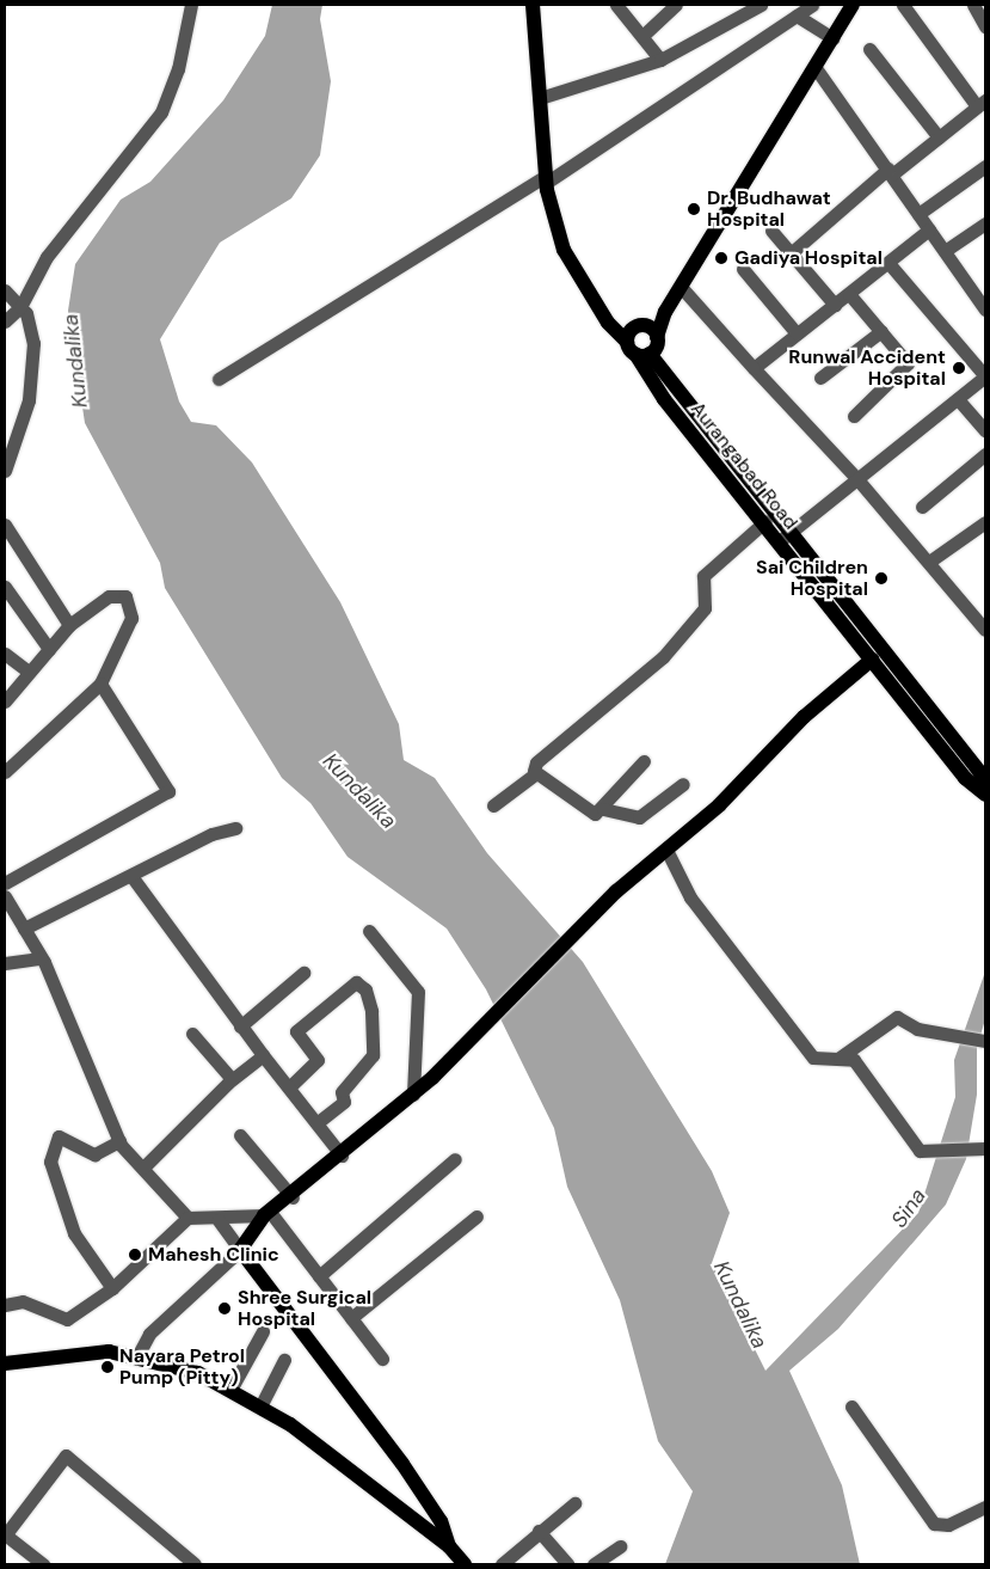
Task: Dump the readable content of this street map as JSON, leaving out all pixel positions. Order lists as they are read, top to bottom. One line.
{"streets":{"main road":["Aurangabad Road"]},"water":["Kundalika","Sina"],"places":["Dr. Budhawat Hospital","Gadiya Hospital","Runwal Accident Hospital","Sai Children Hospital","Mahesh Clinic","Shree Surgical Hospital","Nayara Petrol Pump (Pitty)"]}
